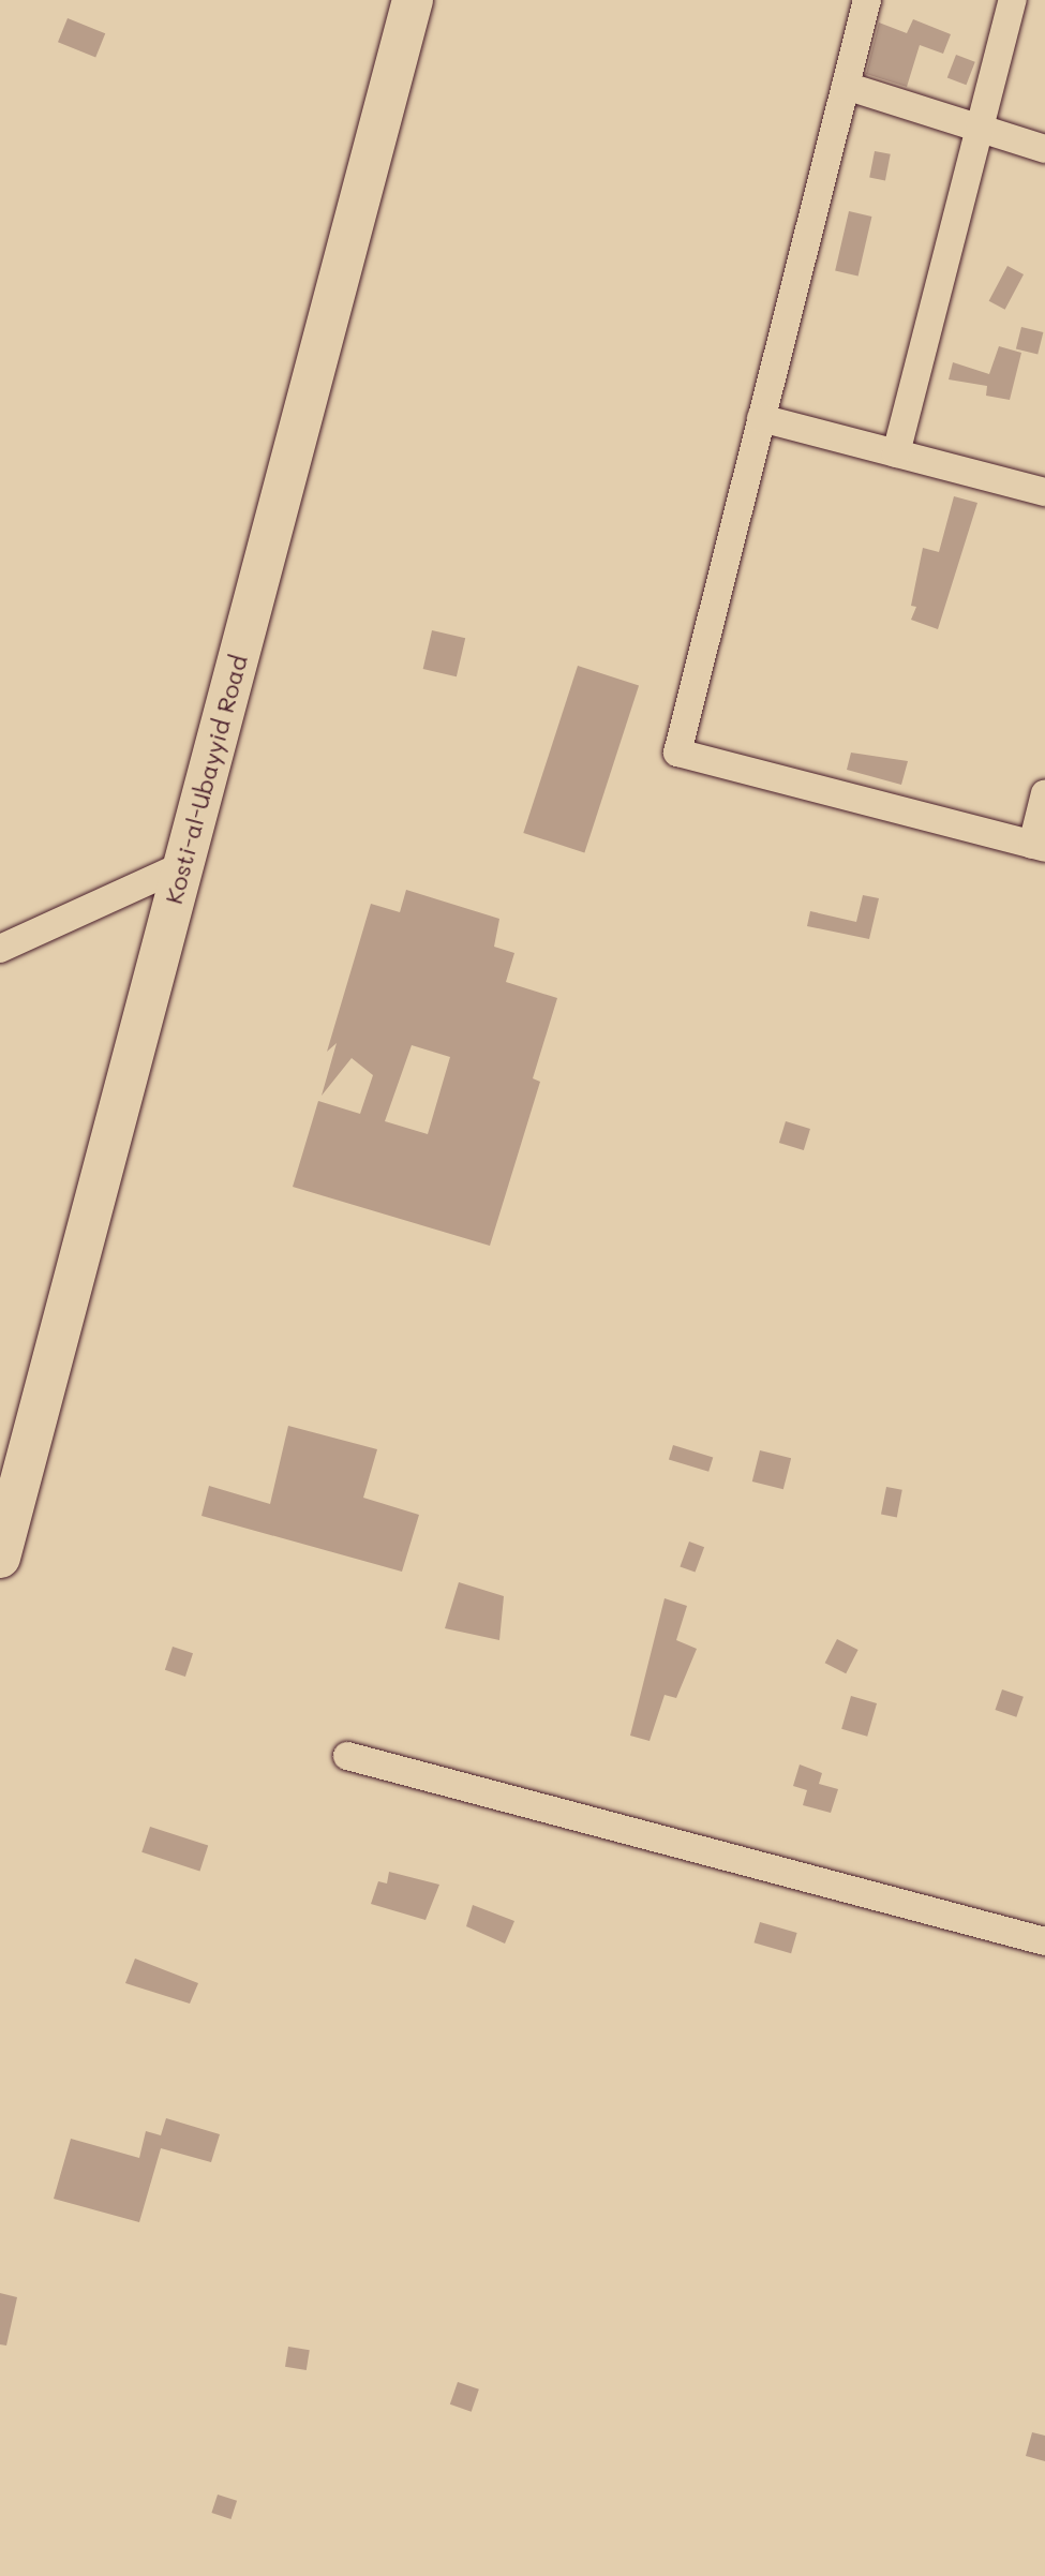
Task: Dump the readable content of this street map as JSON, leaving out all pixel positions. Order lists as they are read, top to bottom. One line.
{"streets":{"highway":["Kosti-al-Ubayyid Road"]}}
